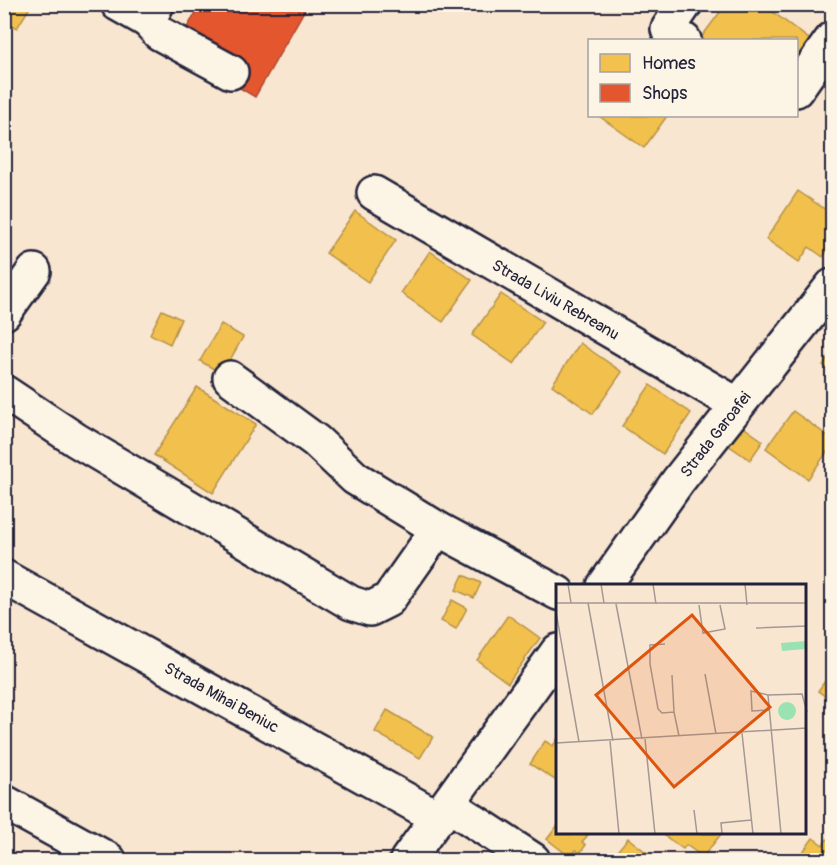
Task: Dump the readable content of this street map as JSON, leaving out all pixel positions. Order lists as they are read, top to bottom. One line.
{"streets":{"street":["Strada Liviu Rebreanu","Strada Garoafei","Strada Mihai Beniuc"]},"crossings":[["Strada Liviu Rebreanu","Strada Garoafei"]],"legend":["Homes","Shops"]}
